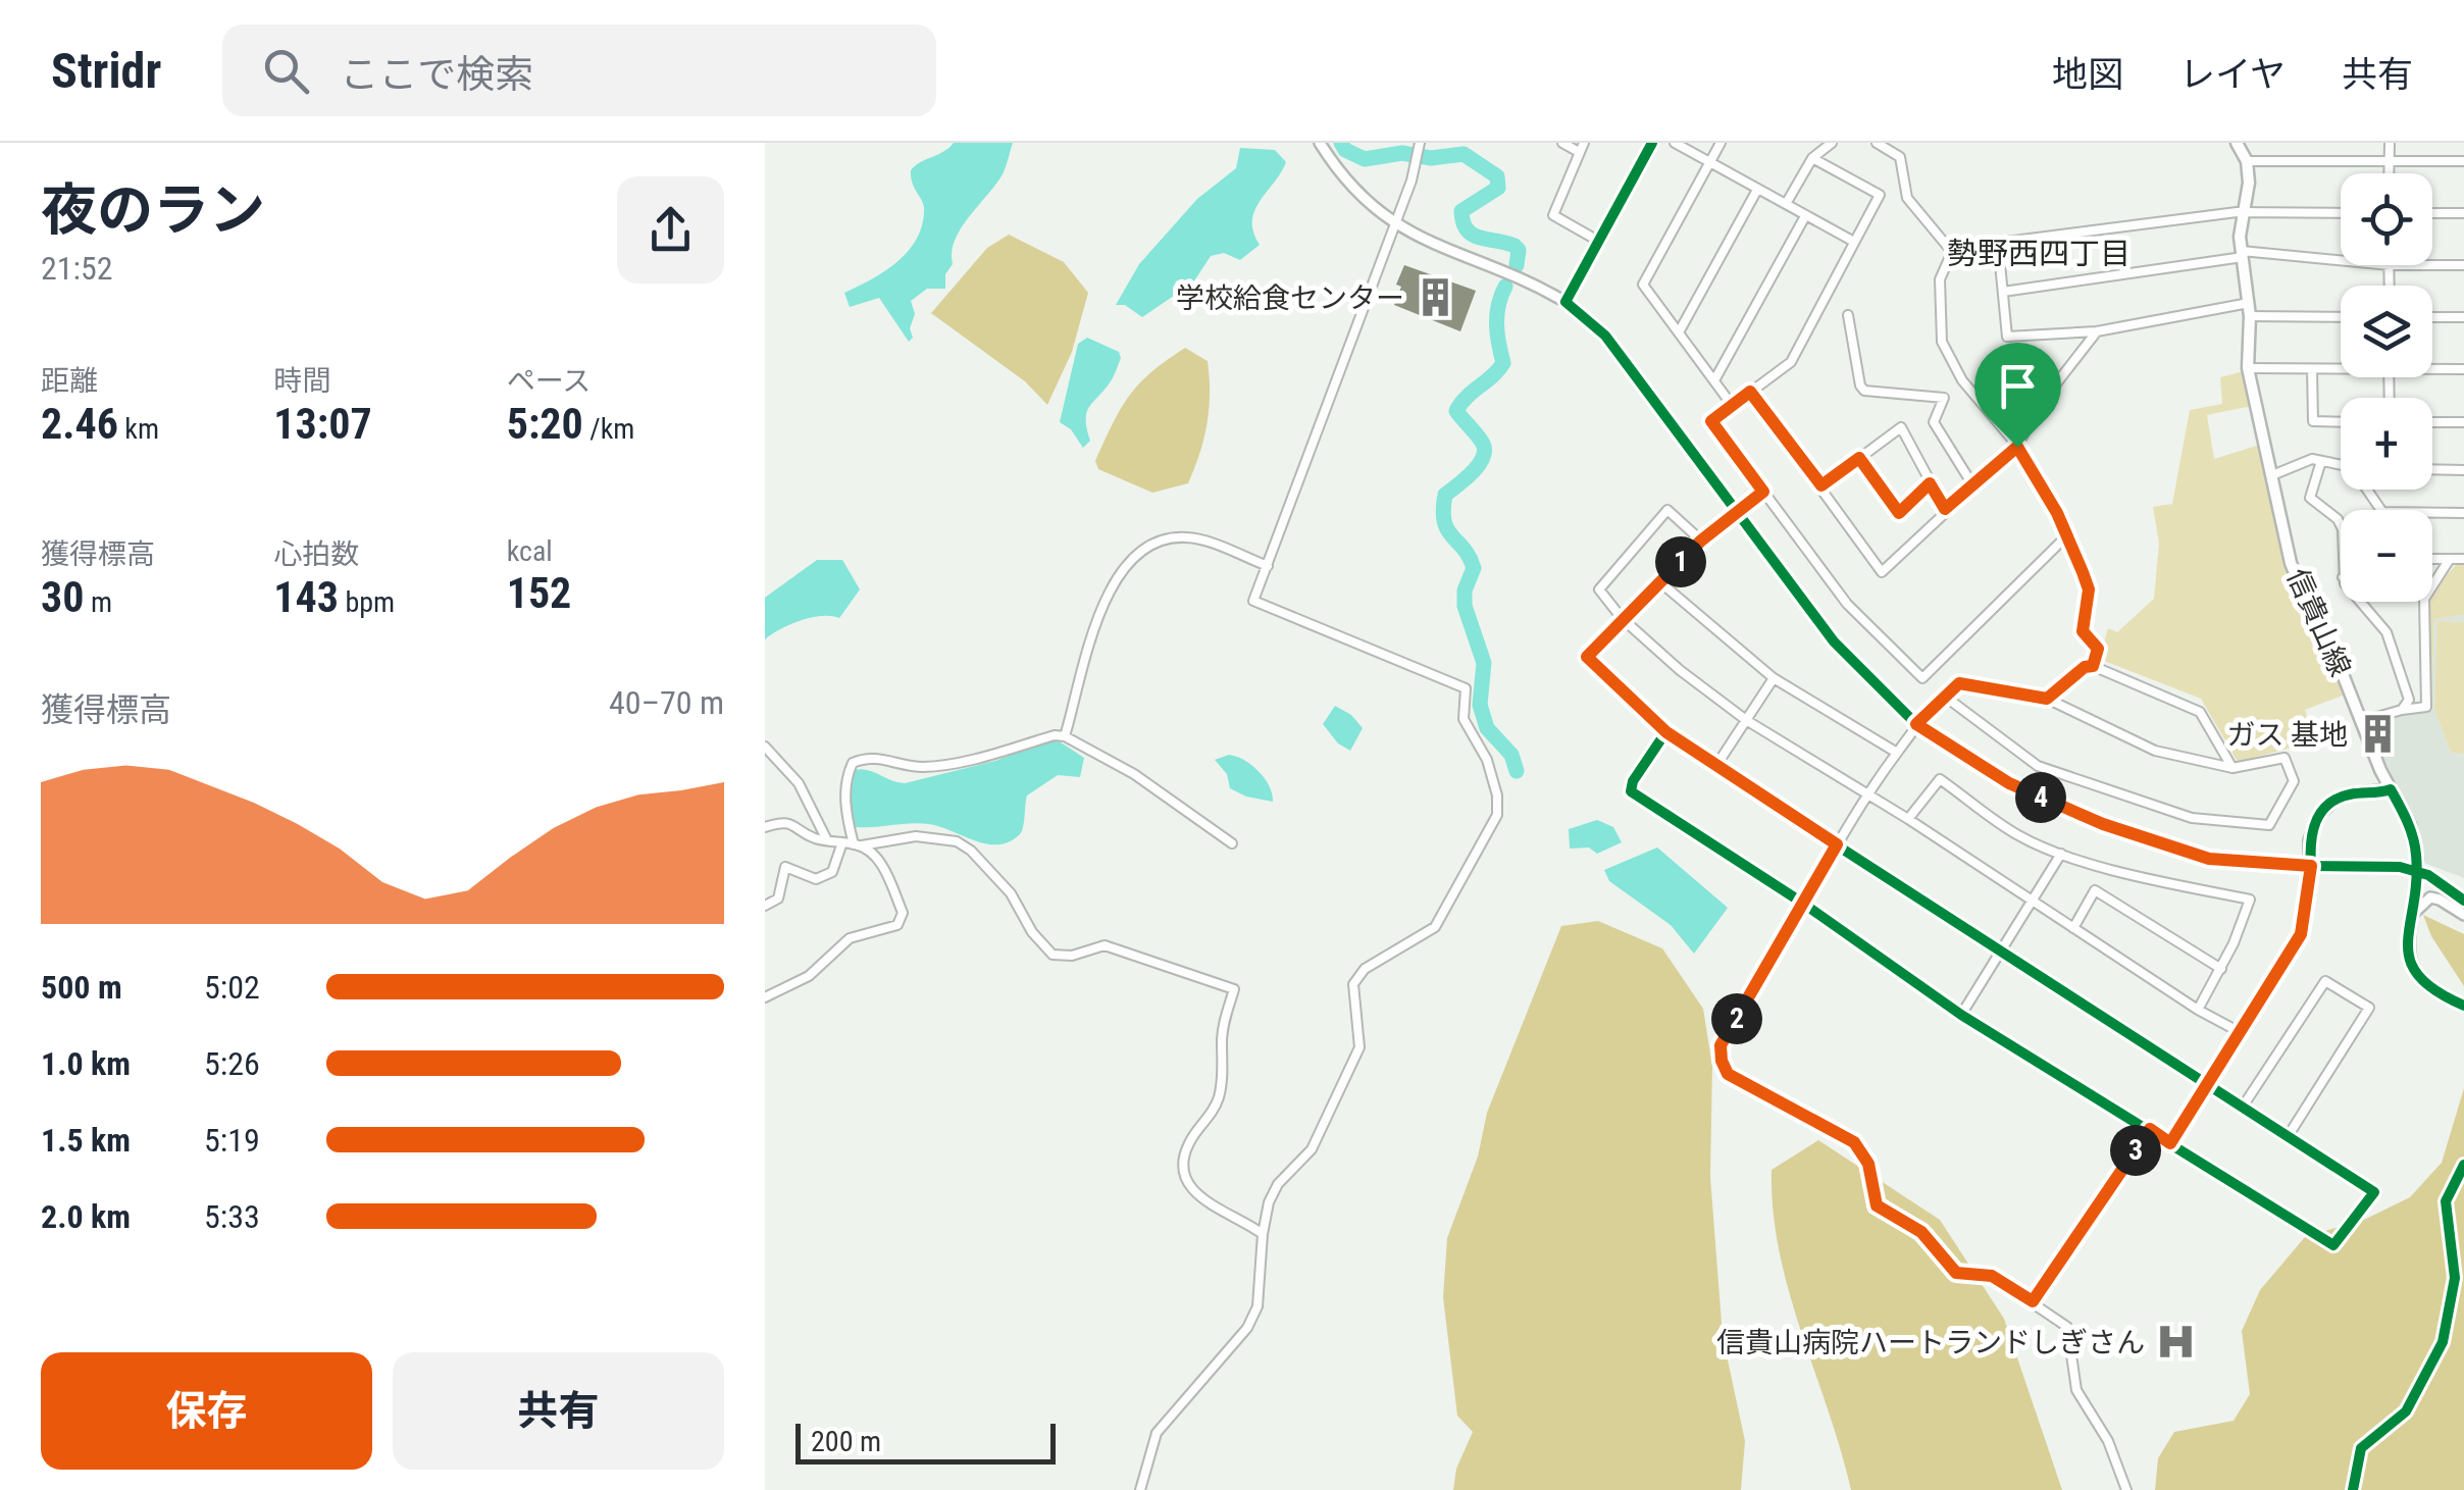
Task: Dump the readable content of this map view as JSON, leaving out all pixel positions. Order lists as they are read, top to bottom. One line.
{"streets":{"main road":["信貴山線"]},"districts":["勢野西四丁目"],"places":{"building":["学校給食センター","ガス 基地"],"hospital":["信貴山病院ハートランドしぎさん"]},"scale_bar":"200 m","page":{"header":"Stridr","search":"ここで検索","nav":["地図","レイヤ","共有"],"heading":["夜のラン","21:52"],"map_buttons":["+","−"],"stats":[["距離","2.46 km"],["時間","13:07"],["ペース","5:20 /km"],["獲得標高","30 m"],["心拍数","143 bpm"],["kcal","152"]],"pins":["1","4","2","3"],"chart":["獲得標高","40–70 m"],"list":[{"name":"500 m","note":"5:02"},{"name":"1.0 km","note":"5:26"},{"name":"1.5 km","note":"5:19"},{"name":"2.0 km","note":"5:33"}],"buttons":["保存","共有"],"scale":"200 m"}}
